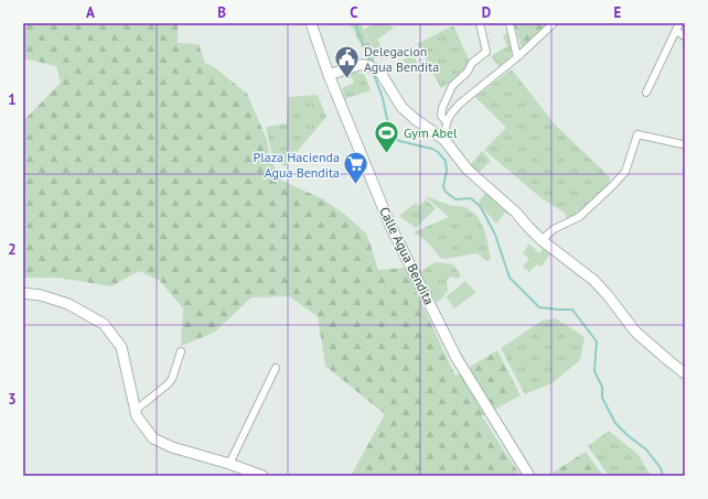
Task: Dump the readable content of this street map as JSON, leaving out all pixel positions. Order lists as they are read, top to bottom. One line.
{"streets":{"main road":["Calle Agua Bendita"]},"places":{"public building":["Delegacion Agua Bendita"],"sports":["Gym Abel"],"supermarket":["Plaza Hacienda Agua Bendita"]},"grid":{"columns":["A","B","C","D","E"],"rows":["1","2","3"]}}
